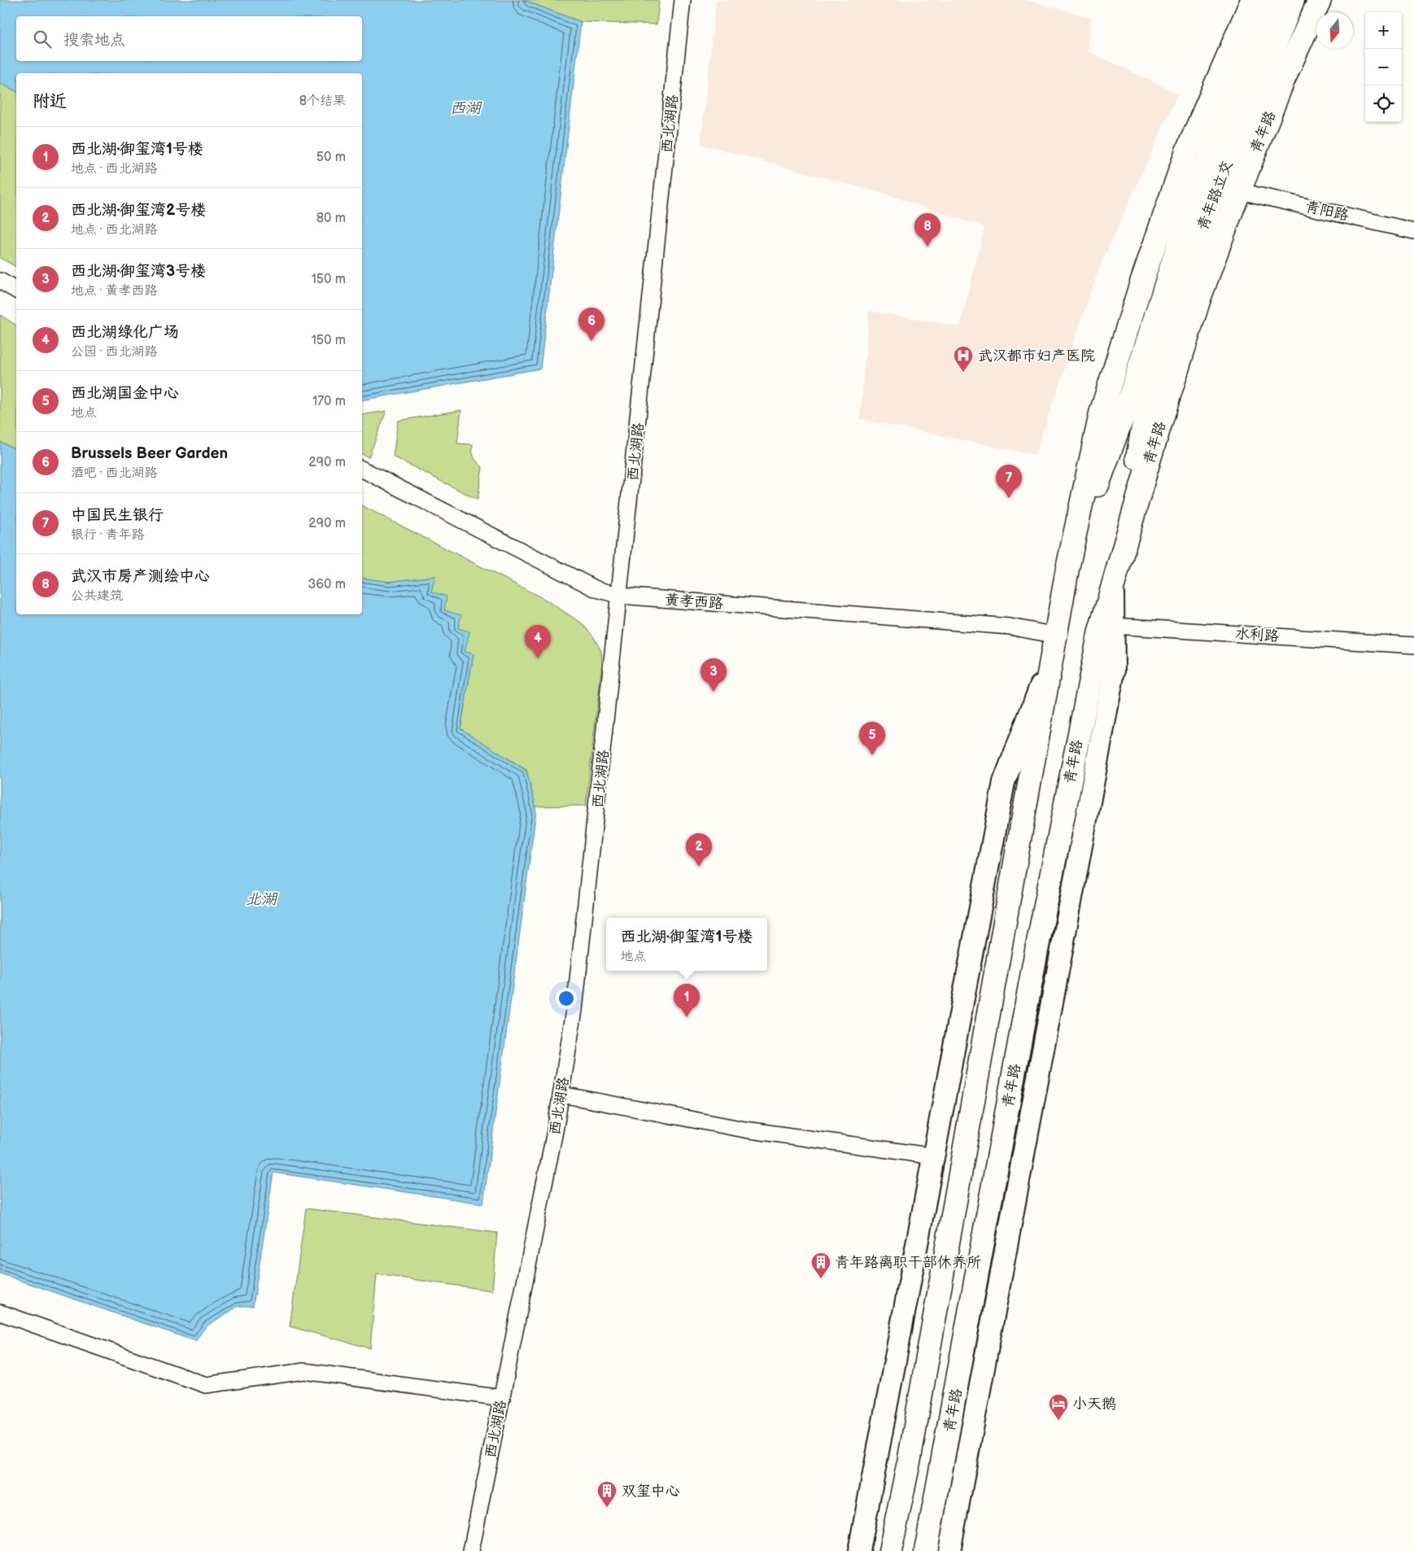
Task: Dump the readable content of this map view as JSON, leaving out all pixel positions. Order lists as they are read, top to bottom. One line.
{"streets":{"main road":["青年路","青年路立交"],"street":["西北湖路","青阳路","黄孝西路","水利路"]},"crossings":[["西北湖路","黄孝西路"],["青年路","青阳路"],["青年路","水利路"]],"water":["西湖","北湖"],"places":{"hospital":["武汉都市妇产医院"],"building":["青年路离职干部休养所","双玺中心"],"hotel":["小天鹅"]},"north":"bottom","page":{"map_buttons":["+","−"],"search":"搜索地点","heading":["附近","8个结果"],"list":[{"mark":"1","name":"西北湖·御玺湾1号楼","note":"地点 · 西北湖路","value":"50 m"},{"mark":"2","name":"西北湖·御玺湾2号楼","note":"地点 · 西北湖路","value":"80 m"},{"mark":"3","name":"西北湖·御玺湾3号楼","note":"地点 · 黄孝西路","value":"150 m"},{"mark":"4","name":"西北湖绿化广场","note":"公园 · 西北湖路","value":"150 m"},{"mark":"5","name":"西北湖国金中心","note":"地点","value":"170 m"},{"mark":"6","name":"Brussels Beer Garden","note":"酒吧 · 西北湖路","value":"290 m"},{"mark":"7","name":"中国民生银行","note":"银行 · 青年路","value":"290 m"},{"mark":"8","name":"武汉市房产测绘中心","note":"公共建筑","value":"360 m"}],"pins":["8","6","7","4","3","5","2","1"],"popup":["西北湖·御玺湾1号楼","地点"]}}
